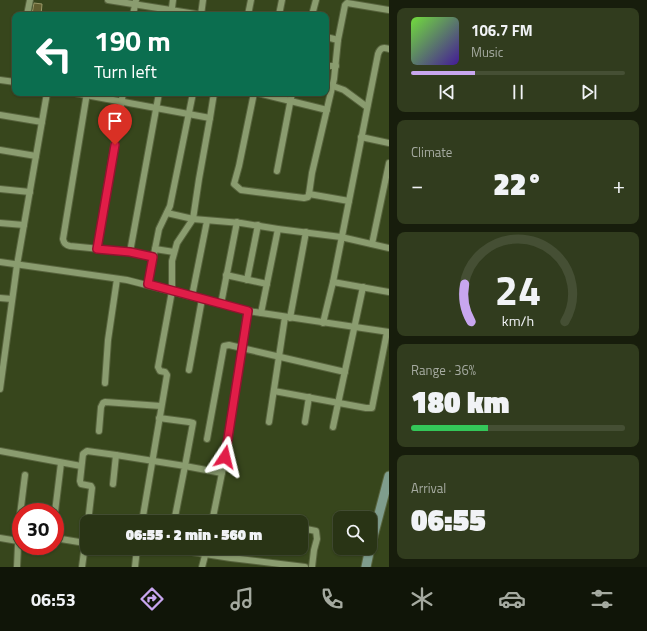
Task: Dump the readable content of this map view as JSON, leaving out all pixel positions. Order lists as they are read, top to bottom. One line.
{"page":{"turn":["190 m","Turn left"],"song":["106.7 FM","Music"],"tile":["Climate",["Range · 36%","180 km"],["Arrival","06:55"]],"heat":["−","22°","+"],"limit":"30","trip":"06:55 · 2 min · 560 m","tabs":"06:53","gauge":["24","km/h"]}}
